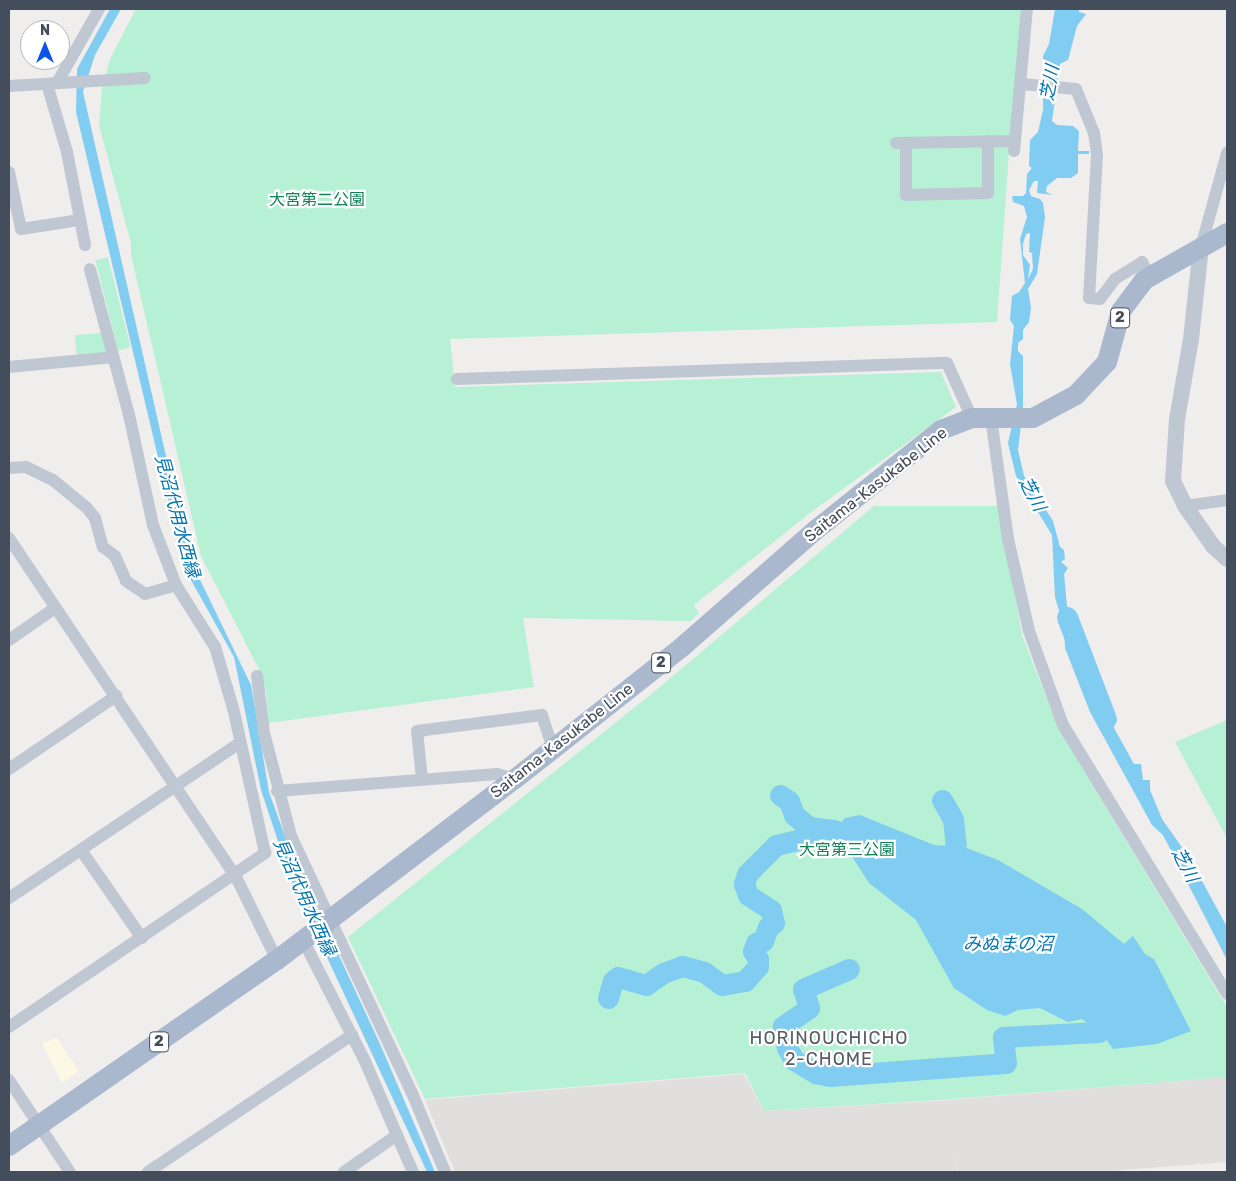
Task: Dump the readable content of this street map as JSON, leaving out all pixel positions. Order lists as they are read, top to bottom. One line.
{"streets":{"main road":["2","Saitama-Kasukabe Line"]},"districts":["HORINOUCHICHO 2-CHOME"],"water":["芝川","見沼代用水西縁","みぬまの沼"],"parks":["大宮第二公園","大宮第三公園"],"north":"top"}
